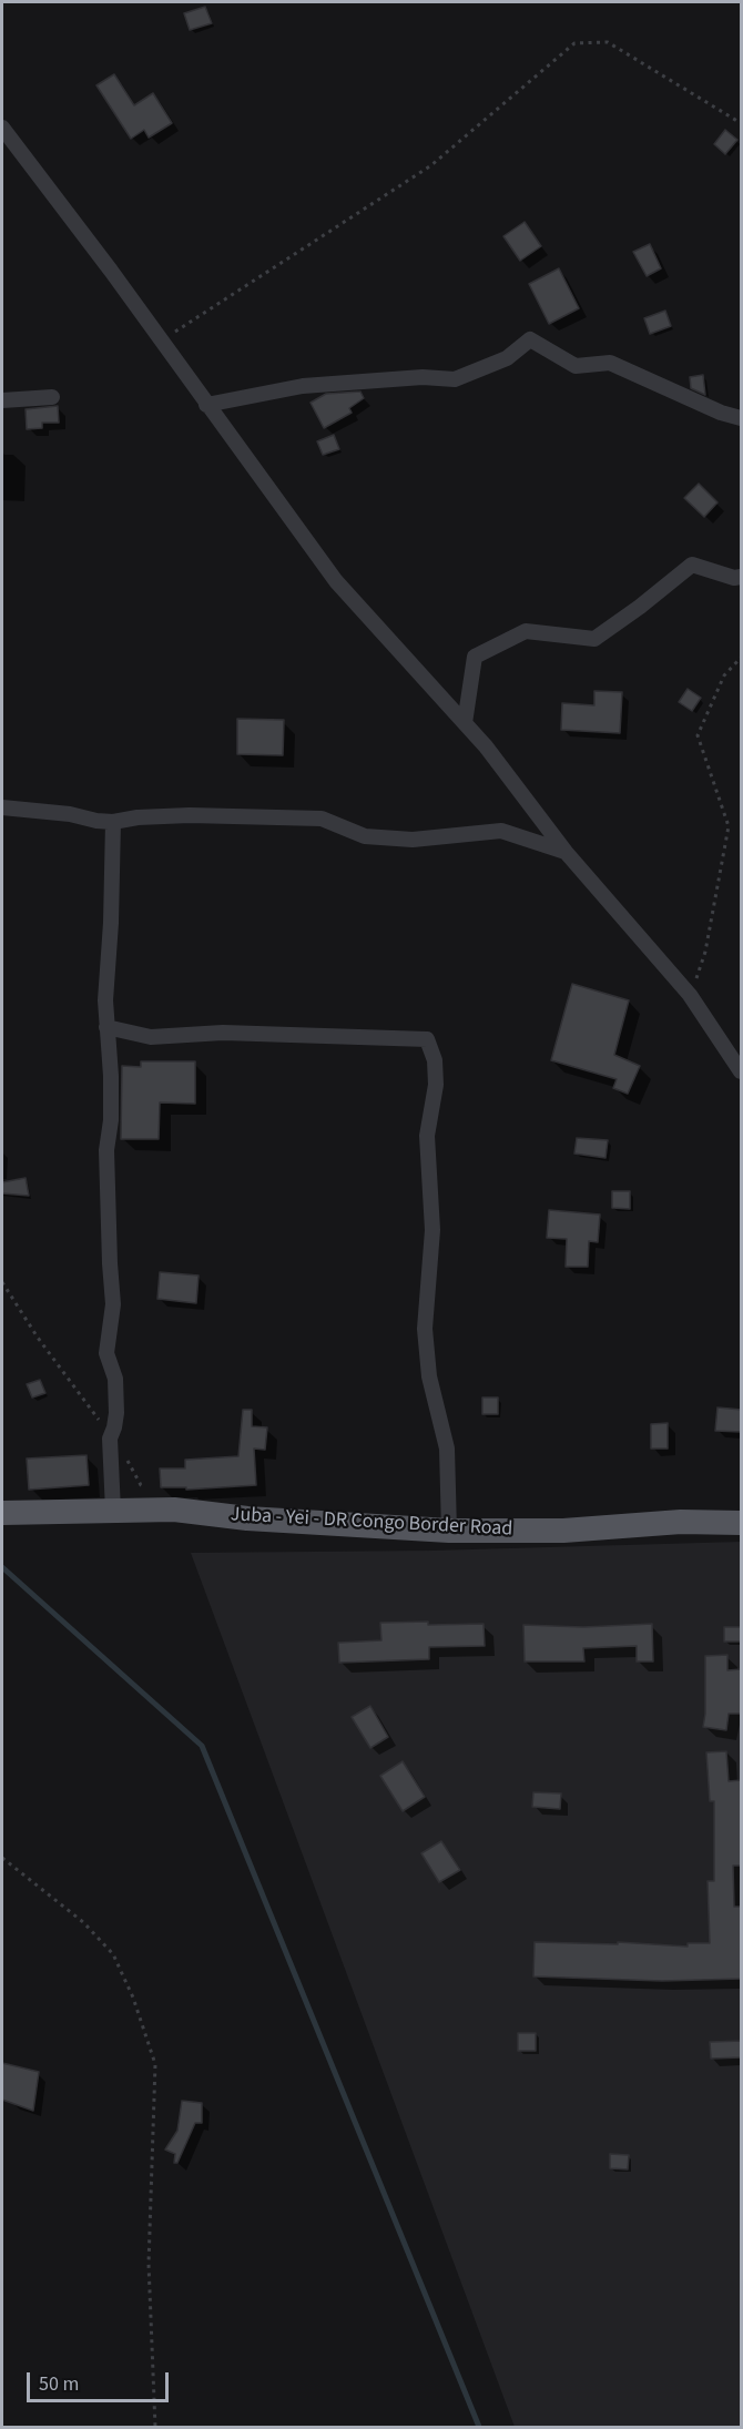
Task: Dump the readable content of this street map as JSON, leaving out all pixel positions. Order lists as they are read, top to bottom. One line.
{"streets":{"main road":["Juba - Yei - DR Congo Border Road"]},"scale_bar":"50 m"}
